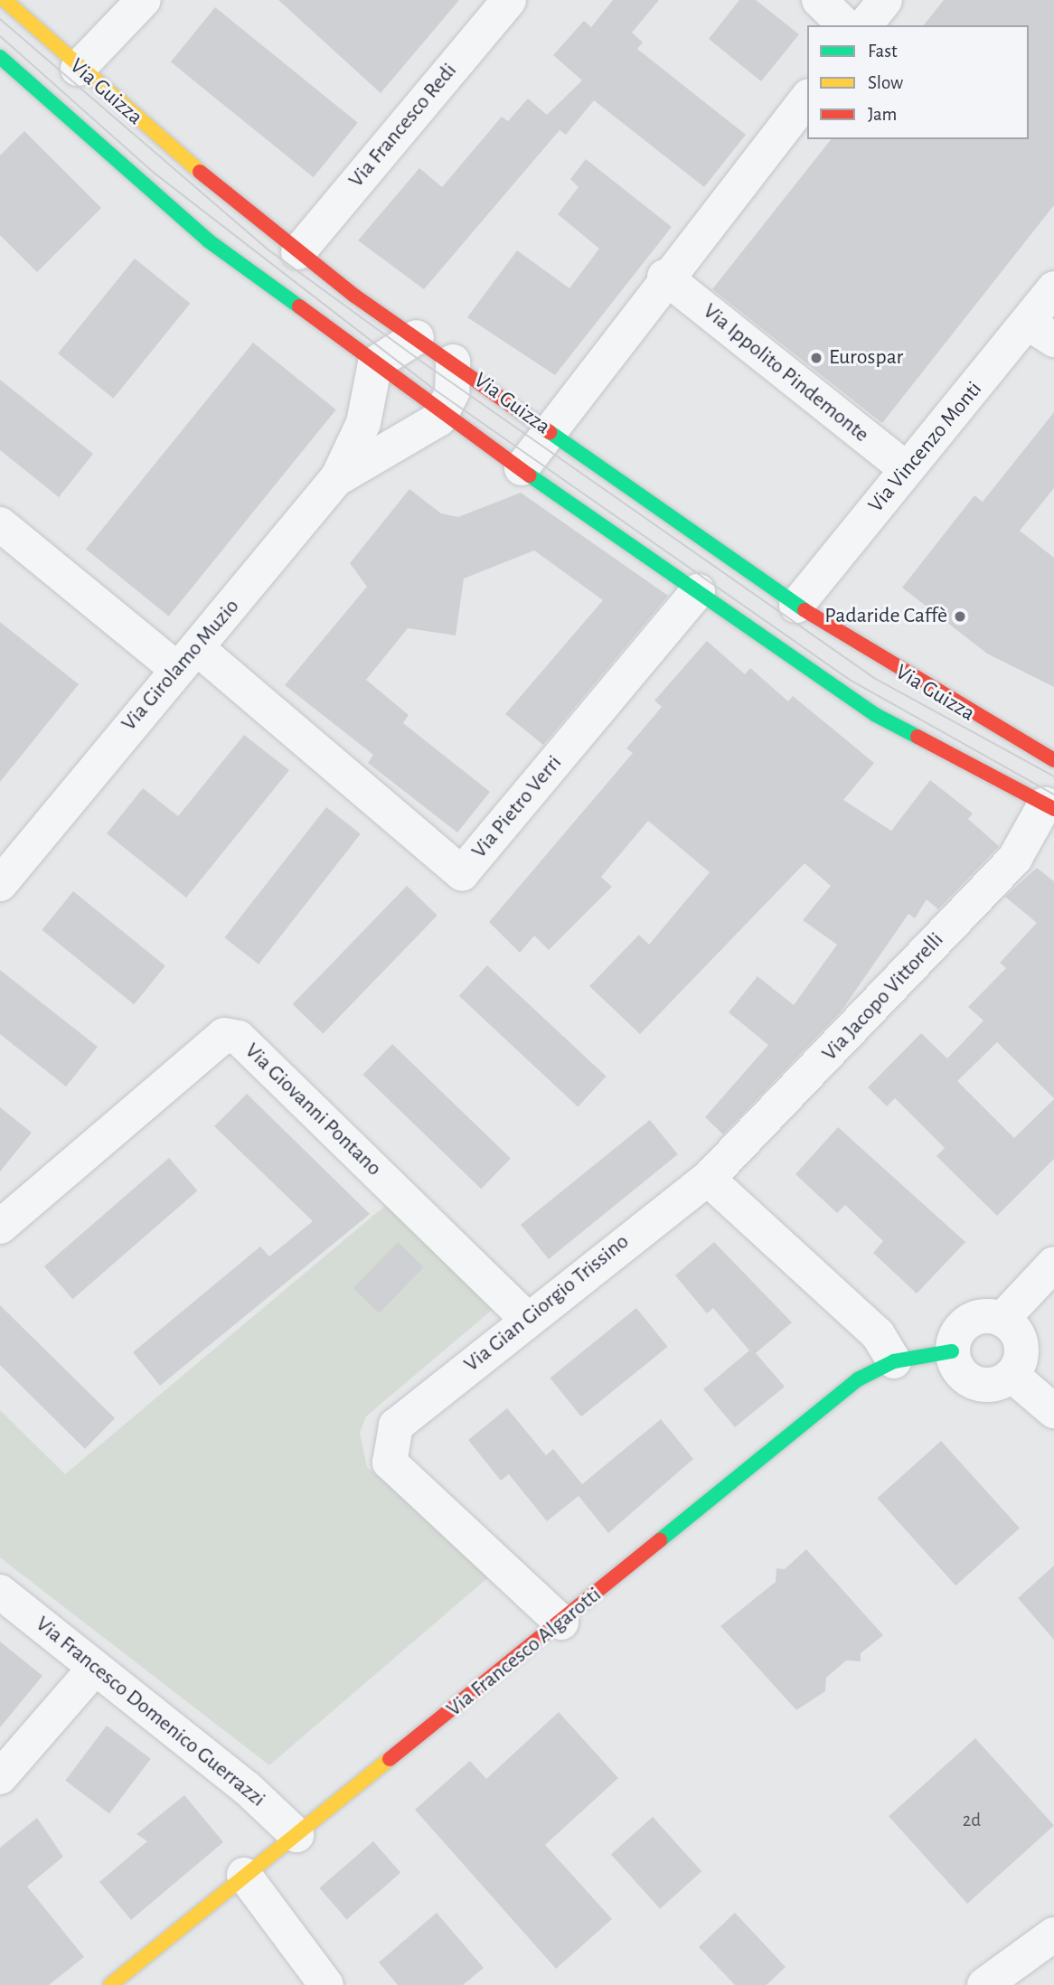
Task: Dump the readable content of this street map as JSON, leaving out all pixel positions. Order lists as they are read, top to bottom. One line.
{"streets":{"street":["Via Guizza","Via Francesco Redi","Via Ippolito Pindemonte","Via Vincenzo Monti","Via Girolamo Muzio","Via Pietro Verri","Via Jacopo Vittorelli","Via Giovanni Pontano","Via Gian Giorgio Trissino","Via Francesco Algarotti","Via Francesco Domenico Guerrazzi"]},"crossings":[["Via Guizza","Via Francesco Redi"],["Via Guizza","Via Vincenzo Monti"],["Via Guizza","Via Girolamo Muzio"],["Via Guizza","Via Pietro Verri"],["Via Guizza","Via Jacopo Vittorelli"],["Via Ippolito Pindemonte","Via Vincenzo Monti"],["Via Girolamo Muzio","Via Pietro Verri"],["Via Jacopo Vittorelli","Via Gian Giorgio Trissino"],["Via Giovanni Pontano","Via Gian Giorgio Trissino"],["Via Gian Giorgio Trissino","Via Francesco Algarotti"],["Via Francesco Algarotti","Via Francesco Domenico Guerrazzi"]],"places":["Eurospar","Padaride Caffè"],"house_numbers":["2d"],"legend":["Fast","Slow","Jam"]}
